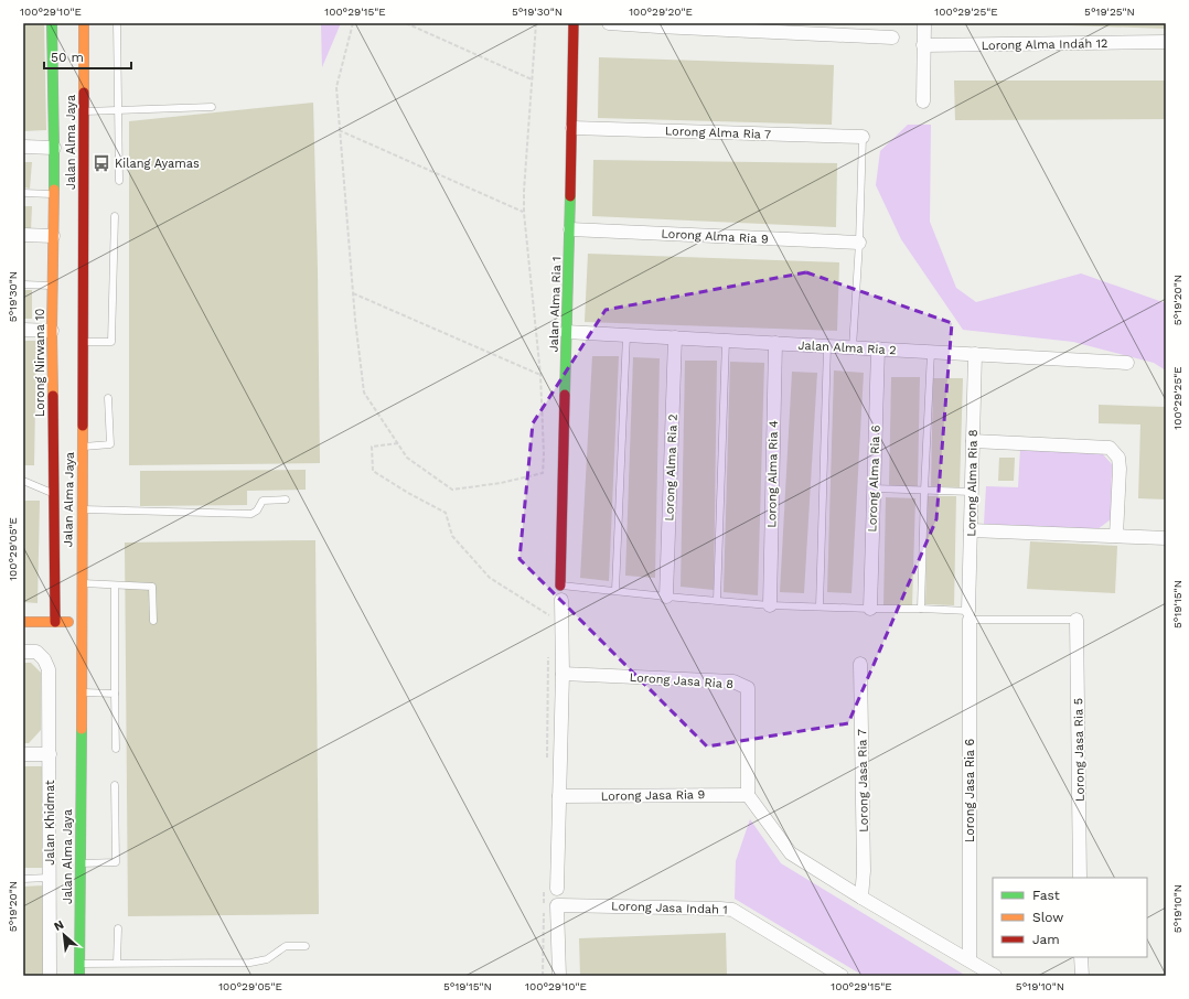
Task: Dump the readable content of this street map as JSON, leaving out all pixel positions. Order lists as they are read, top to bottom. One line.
{"streets":{"street":["Lorong Alma Indah 12","Lorong Alma Ria 7","Jalan Alma Jaya","Lorong Alma Ria 9","Jalan Alma Ria 1","Jalan Alma Ria 2","Lorong Nirwana 10","Lorong Alma Ria 2","Lorong Alma Ria 4","Lorong Alma Ria 6","Lorong Alma Ria 8","Lorong Jasa Ria 8","Lorong Jasa Ria 5","Lorong Jasa Ria 7","Lorong Jasa Ria 6","Lorong Jasa Ria 9","Jalan Khidmat","Lorong Jasa Indah 1"]},"crossings":[["Lorong Alma Ria 7","Jalan Alma Ria 1"],["Lorong Alma Ria 9","Jalan Alma Ria 1"],["Jalan Alma Ria 1","Jalan Alma Ria 2"],["Jalan Alma Ria 2","Lorong Alma Ria 2"],["Jalan Alma Ria 2","Lorong Alma Ria 4"],["Jalan Alma Ria 2","Lorong Alma Ria 6"],["Jalan Alma Ria 2","Lorong Alma Ria 8"],["Lorong Alma Ria 8","Lorong Jasa Ria 6"],["Lorong Jasa Ria 8","Lorong Jasa Ria 9"]],"places":{"bus stop":["Kilang Ayamas"]},"legend":["Fast","Slow","Jam"],"scale_bar":"50 m","north":"top left","coordinates":["100°29'10\"E","100°29'15\"E","5°19'30\"N","100°29'20\"E","100°29'25\"E","5°19'25\"N","5°19'20\"N","100°29'05\"E","5°19'15\"N","5°19'10\"N"]}
